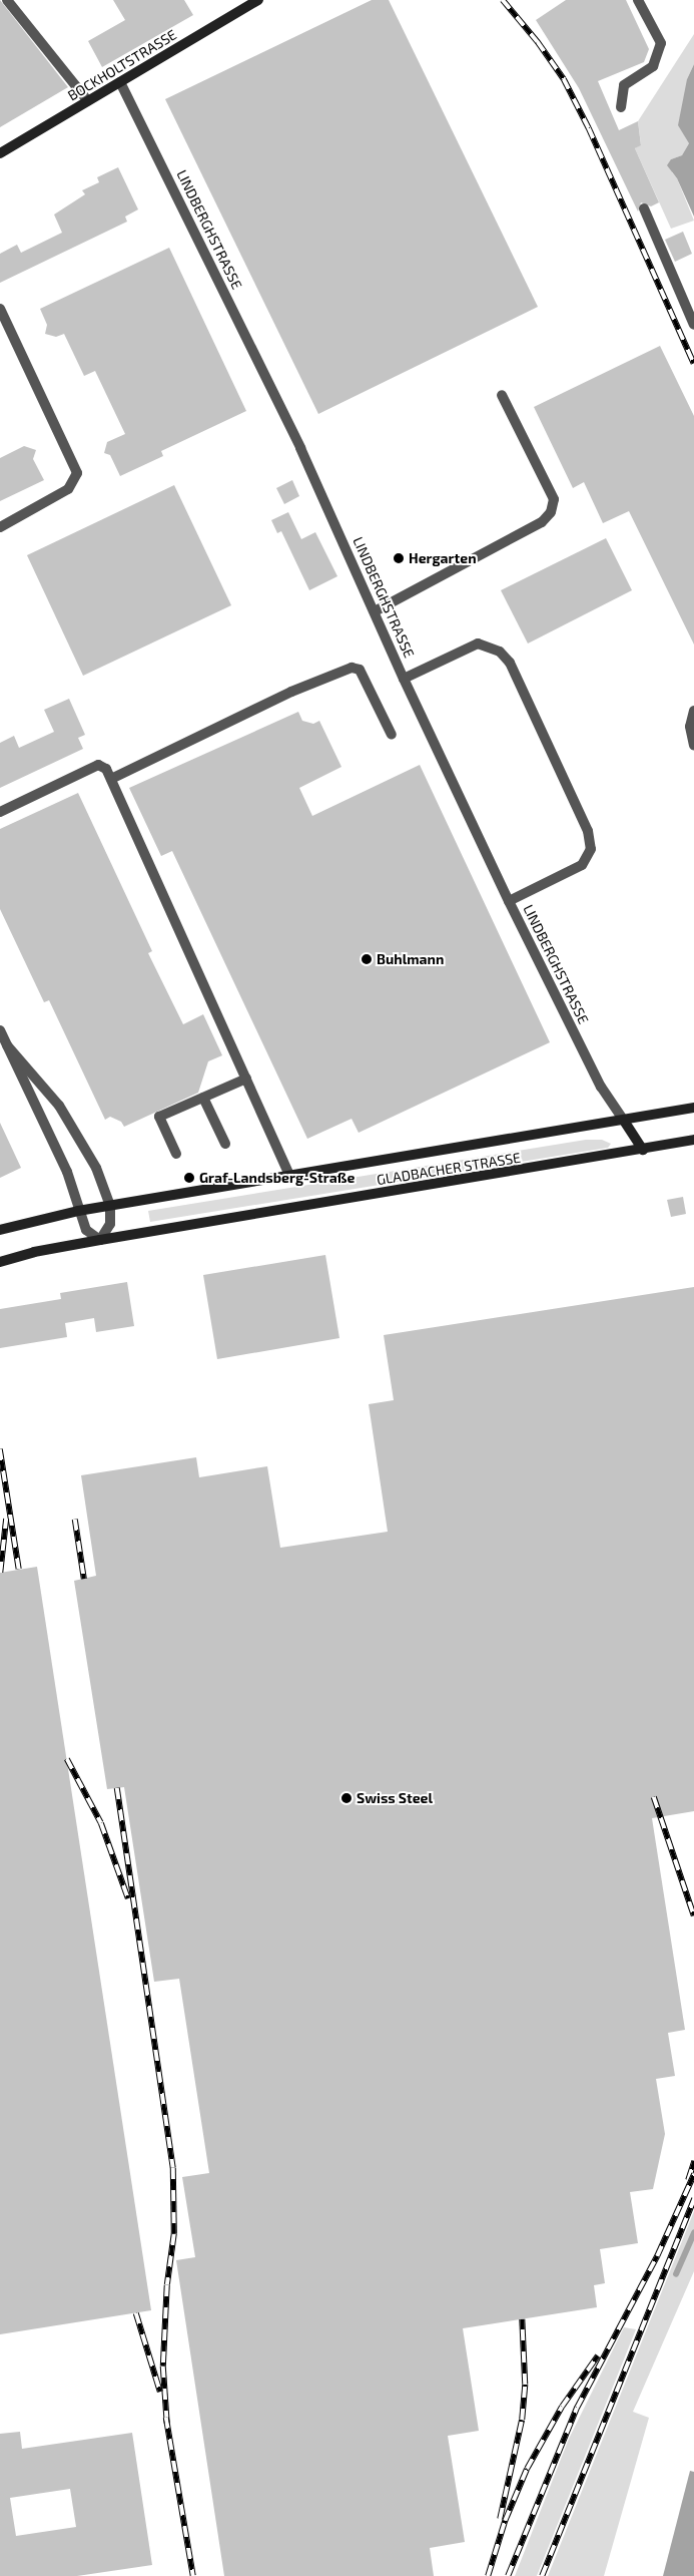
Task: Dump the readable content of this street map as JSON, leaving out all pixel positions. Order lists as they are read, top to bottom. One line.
{"streets":{"main road":["BOCKHOLTSTRASSE","GLADBACHER STRASSE"],"street":["LINDBERGHSTRASSE"]},"crossings":[["BOCKHOLTSTRASSE","LINDBERGHSTRASSE"],["LINDBERGHSTRASSE","GLADBACHER STRASSE"]],"places":["Hergarten","Buhlmann","Graf-Landsberg-Straße","Swiss Steel"]}
